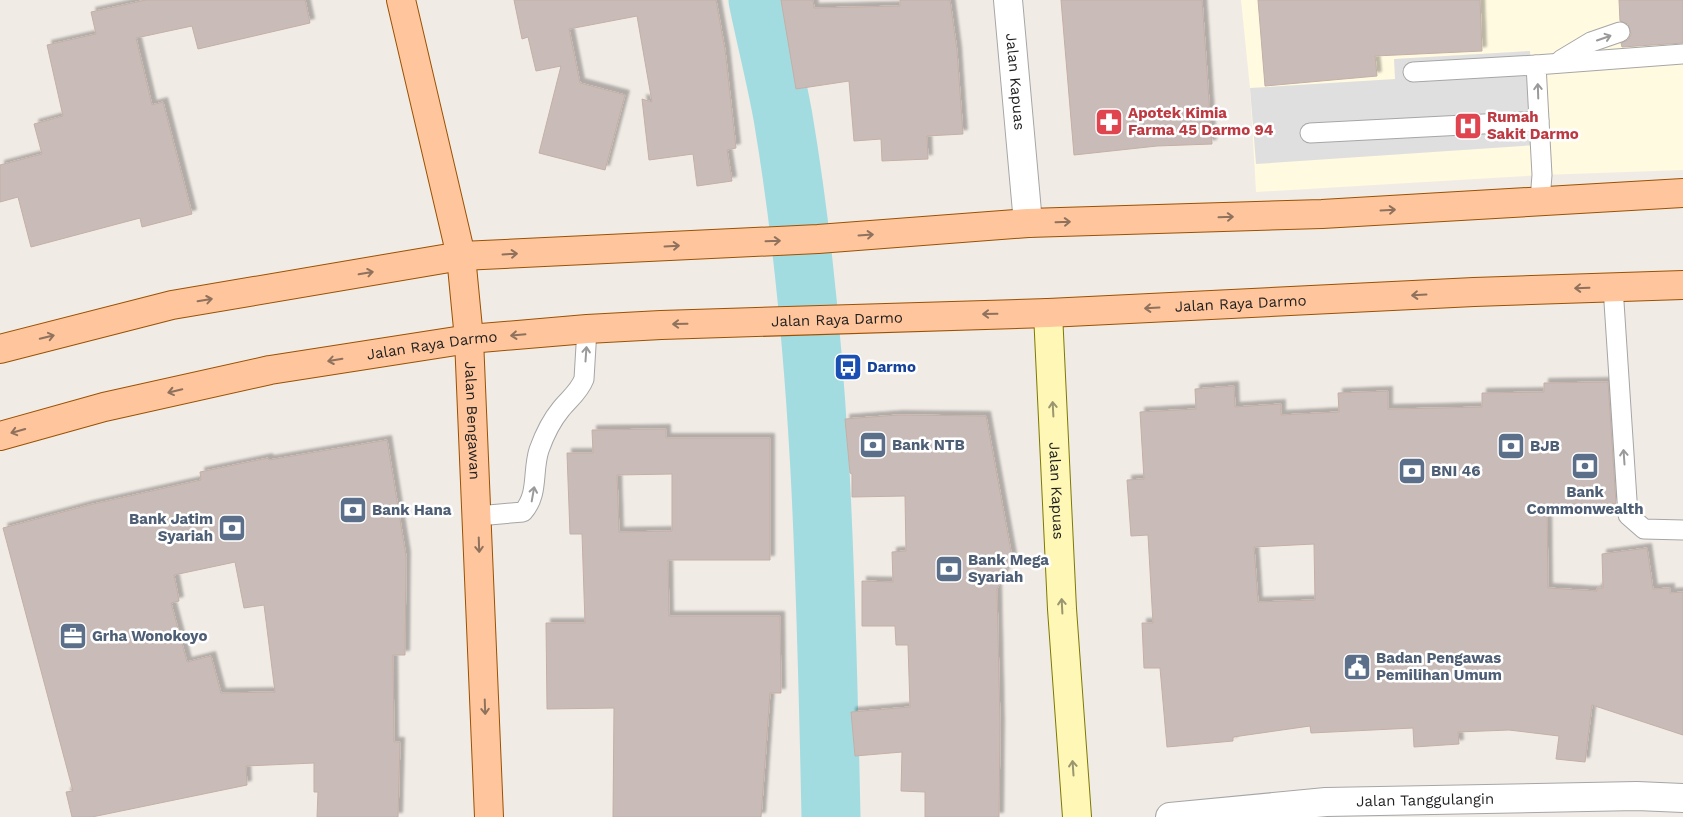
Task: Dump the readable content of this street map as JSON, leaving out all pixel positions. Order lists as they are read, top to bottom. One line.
{"streets":{"main road":["Jalan Raya Darmo","Jalan Bengawan"],"street":["Jalan Kapuas","Jalan Tanggulangin"]},"crossings":[["Jalan Kapuas","Jalan Raya Darmo"],["Jalan Raya Darmo","Jalan Bengawan"]],"one_way":["Jalan Kapuas","Jalan Bengawan"],"places":{"pharmacy":["Apotek Kimia Farma 45 Darmo 94"],"hospital":["Rumah Sakit Darmo"],"bus stop":["Darmo"],"bank":["Bank NTB","BJB","Bank Commonwealth","BNI 46","Bank Hana","Bank Jatim Syariah","Bank Mega Syariah"],"office":["Grha Wonokoyo"],"public building":["Badan Pengawas Pemilihan Umum"]}}
